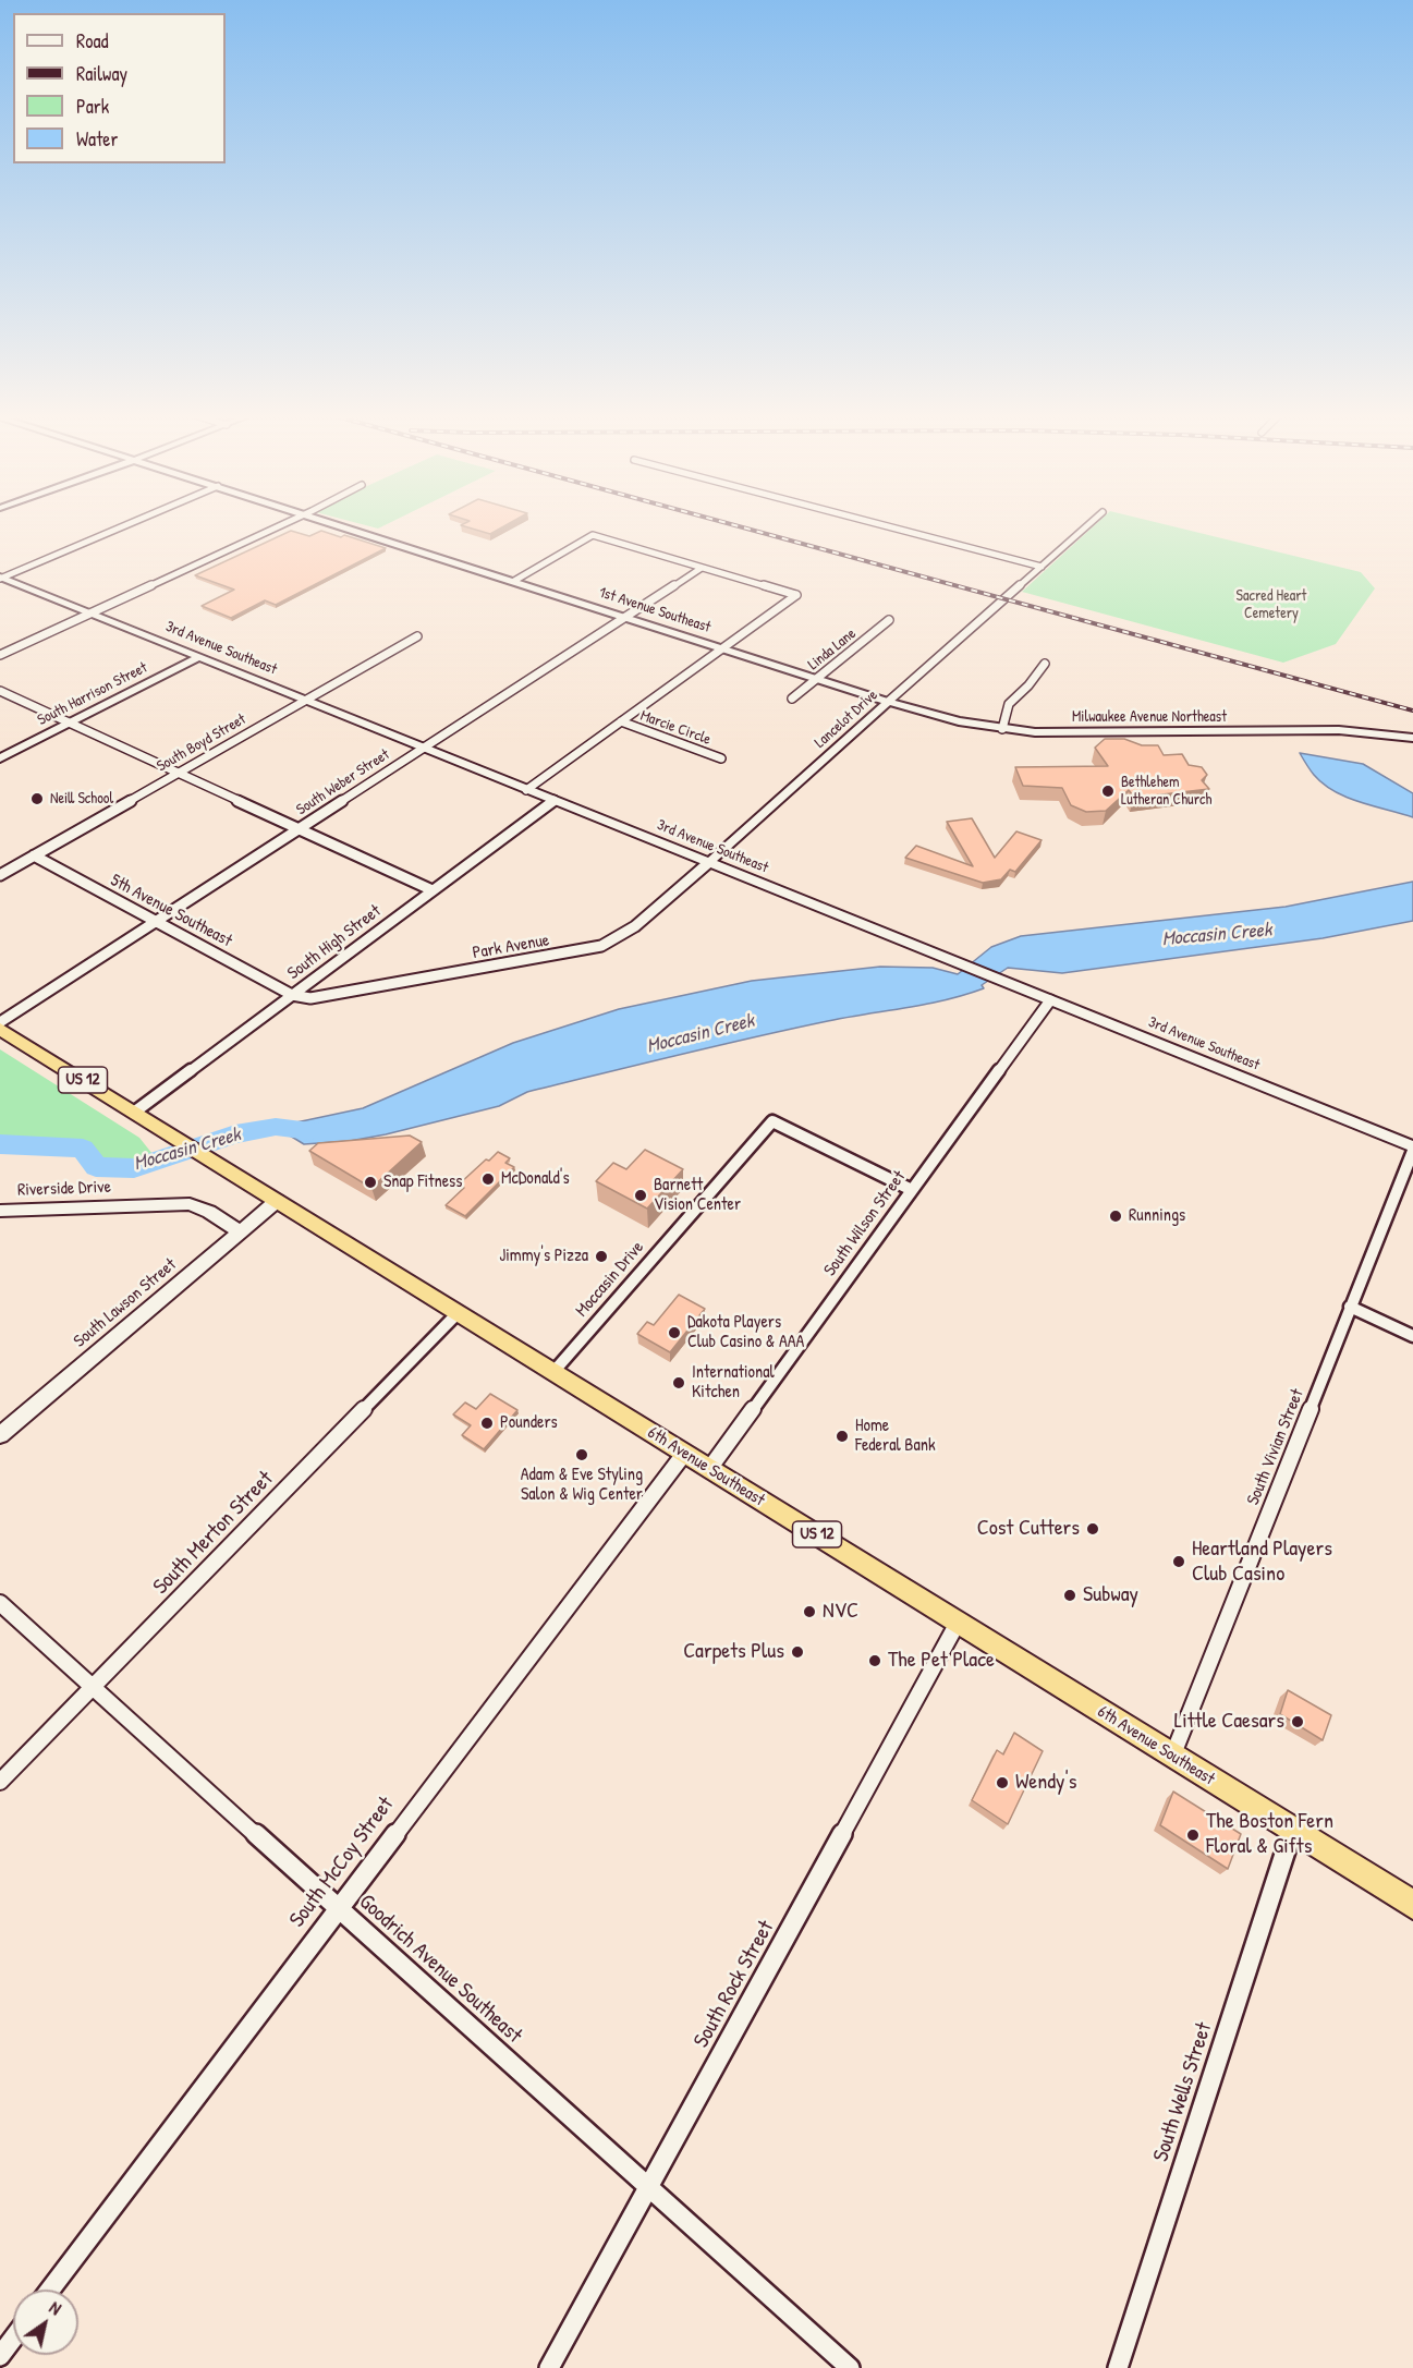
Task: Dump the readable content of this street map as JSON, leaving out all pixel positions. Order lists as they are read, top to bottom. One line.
{"streets":{"highway":["US 12","6th Avenue Southeast"],"street":["1st Avenue Southeast","3rd Avenue Southeast","Linda Lane","South Harrison Street","Milwaukee Avenue Northeast","Lancelot Drive","Marcie Circle","South Boyd Street","South Weber Street","5th Avenue Southeast","South High Street","Park Avenue","Riverside Drive","South Wilson Street","Moccasin Drive","South Lawson Street","South Vivian Street","South Merton Street","South McCoy Street","Goodrich Avenue Southeast","South Rock Street","South Wells Street"]},"crossings":[["1st Avenue Southeast","Linda Lane"],["1st Avenue Southeast","Milwaukee Avenue Northeast"],["1st Avenue Southeast","Lancelot Drive"],["1st Avenue Southeast","South Weber Street"],["3rd Avenue Southeast","South Harrison Street"],["3rd Avenue Southeast","Lancelot Drive"],["3rd Avenue Southeast","South Boyd Street"],["3rd Avenue Southeast","South Weber Street"],["3rd Avenue Southeast","South High Street"],["3rd Avenue Southeast","Park Avenue"],["3rd Avenue Southeast","South Wilson Street"],["3rd Avenue Southeast","South Vivian Street"],["Milwaukee Avenue Northeast","Lancelot Drive"],["Lancelot Drive","Park Avenue"],["South Boyd Street","5th Avenue Southeast"],["South Weber Street","5th Avenue Southeast"],["5th Avenue Southeast","South High Street"],["5th Avenue Southeast","Park Avenue"],["South High Street","Park Avenue"],["South High Street","6th Avenue Southeast"],["Riverside Drive","South Lawson Street"],["South Wilson Street","Moccasin Drive"],["South Wilson Street","6th Avenue Southeast"],["Moccasin Drive","6th Avenue Southeast"],["South Lawson Street","6th Avenue Southeast"],["South Vivian Street","6th Avenue Southeast"],["6th Avenue Southeast","South Merton Street"],["6th Avenue Southeast","South McCoy Street"],["6th Avenue Southeast","South Rock Street"],["6th Avenue Southeast","South Wells Street"],["South Merton Street","Goodrich Avenue Southeast"],["South McCoy Street","Goodrich Avenue Southeast"],["Goodrich Avenue Southeast","South Rock Street"]],"water":["Moccasin Creek"],"parks":["Sacred Heart Cemetery"],"places":["Bethlehem Lutheran Church","Neill School","McDonald's","Snap Fitness","Barnett Vision Center","Runnings","Jimmy's Pizza","Dakota Players Club Casino & AAA","International Kitchen","Pounders","Home Federal Bank","Adam & Eve Styling Salon & Wig Center","Cost Cutters","Heartland Players Club Casino","Subway","NVC","Carpets Plus","The Pet Place","Little Caesars","Wendy's","The Boston Fern Floral & Gifts"],"legend":["Road","Railway","Park","Water"],"north":"top right"}
